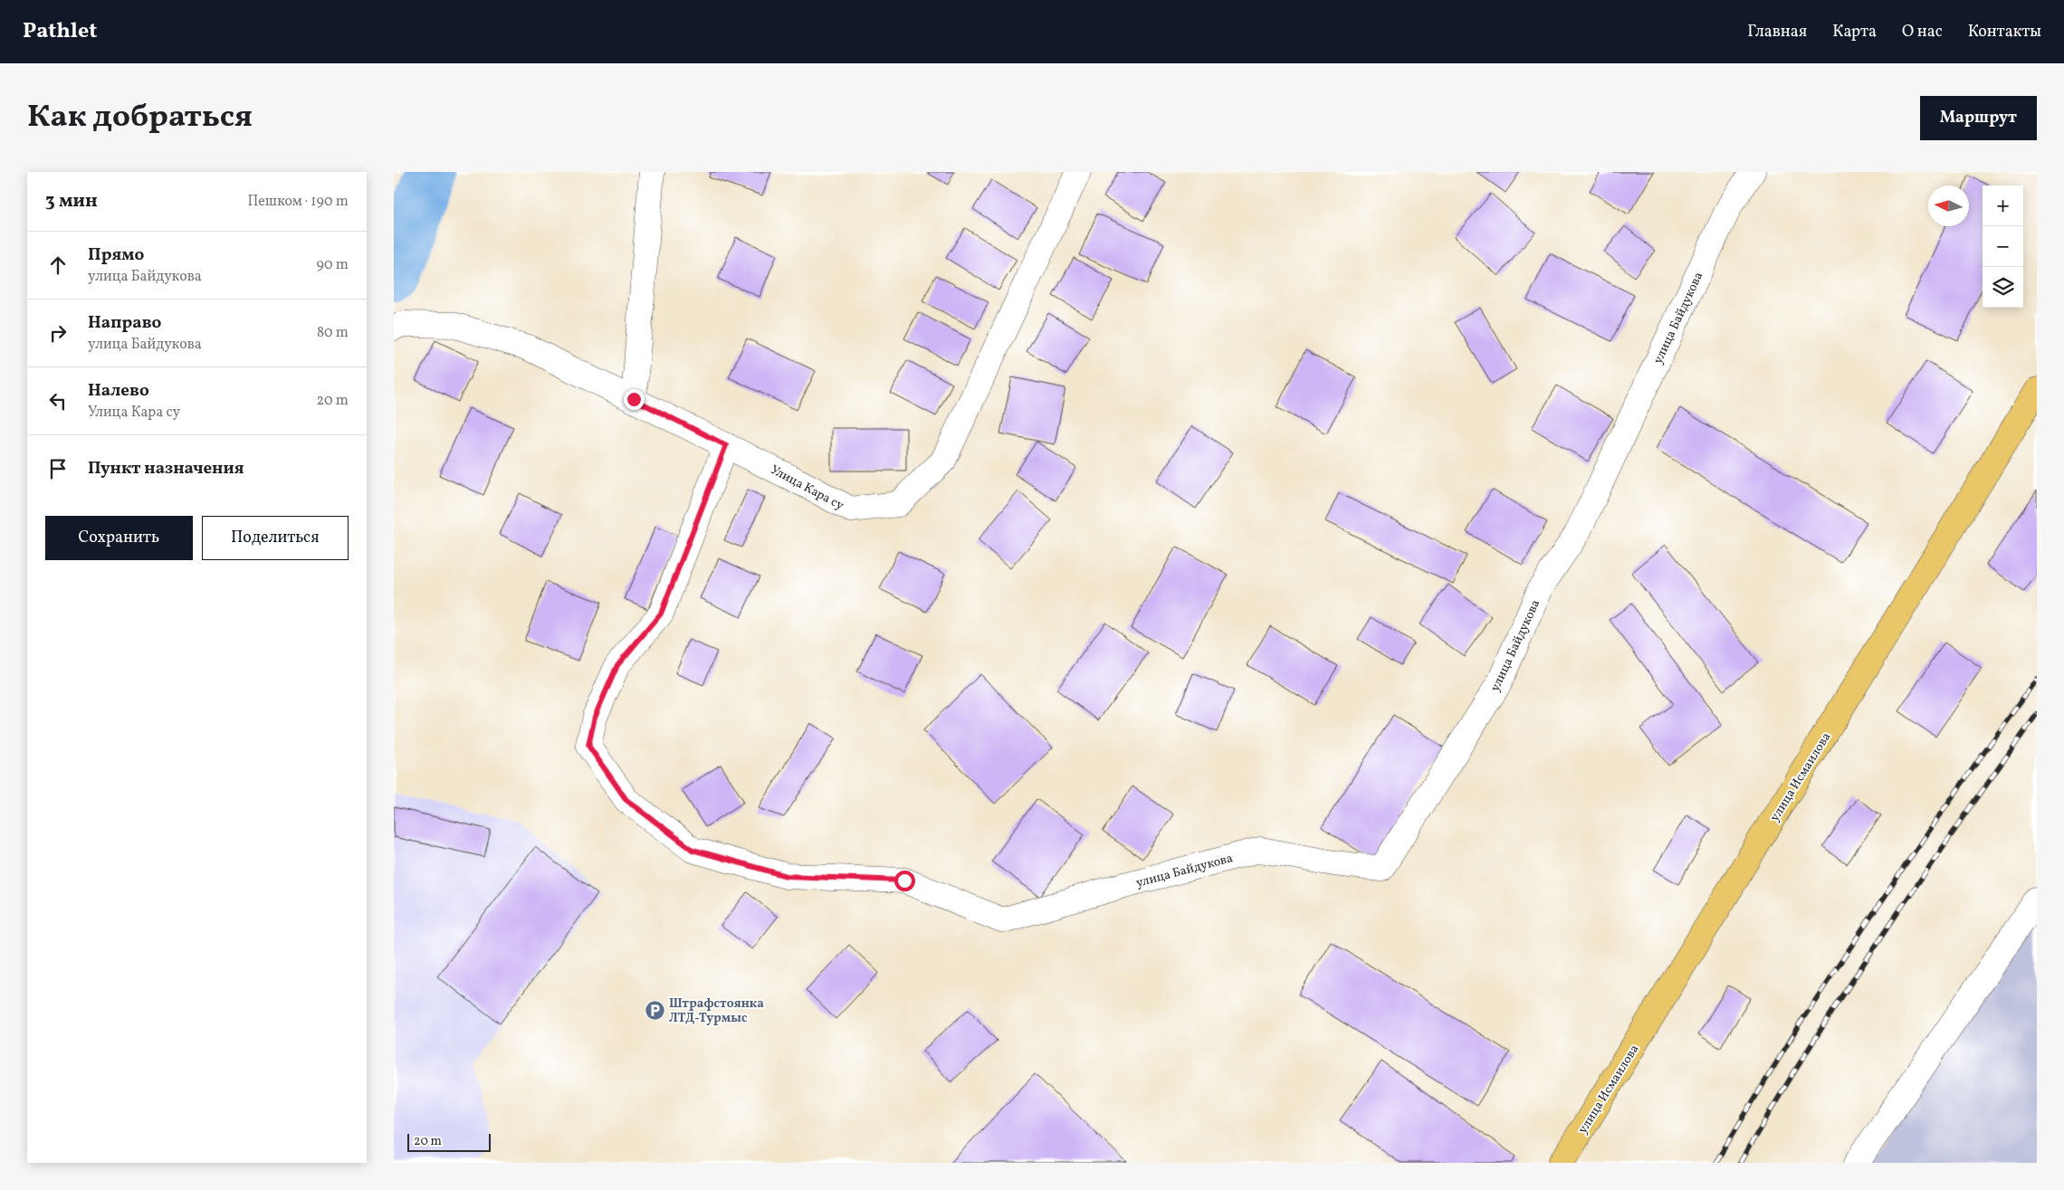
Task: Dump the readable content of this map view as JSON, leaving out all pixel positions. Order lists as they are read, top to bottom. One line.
{"streets":{"main road":["улица Исмаилова"],"street":["улица Байдукова","Улица Кара су"]},"crossings":[["улица Байдукова","Улица Кара су"]],"places":{"parking":["Штрафстоянка ЛТД-Турмыс"]},"scale_bar":"20 m","north":"left","page":{"header":"Pathlet","nav":["Главная","Карта","О нас","Контакты"],"title":"Как добраться","buttons":["Маршрут",["Сохранить","Поделиться"]],"heading":["3 мин","Пешком · 190 m"],"map_buttons":["+","−"],"list":[["Прямо","улица Байдукова","90 m"],["Направо","улица Байдукова","80 m"],["Налево","Улица Кара су","20 m"],"Пункт назначения"],"scale":"20 m"}}
